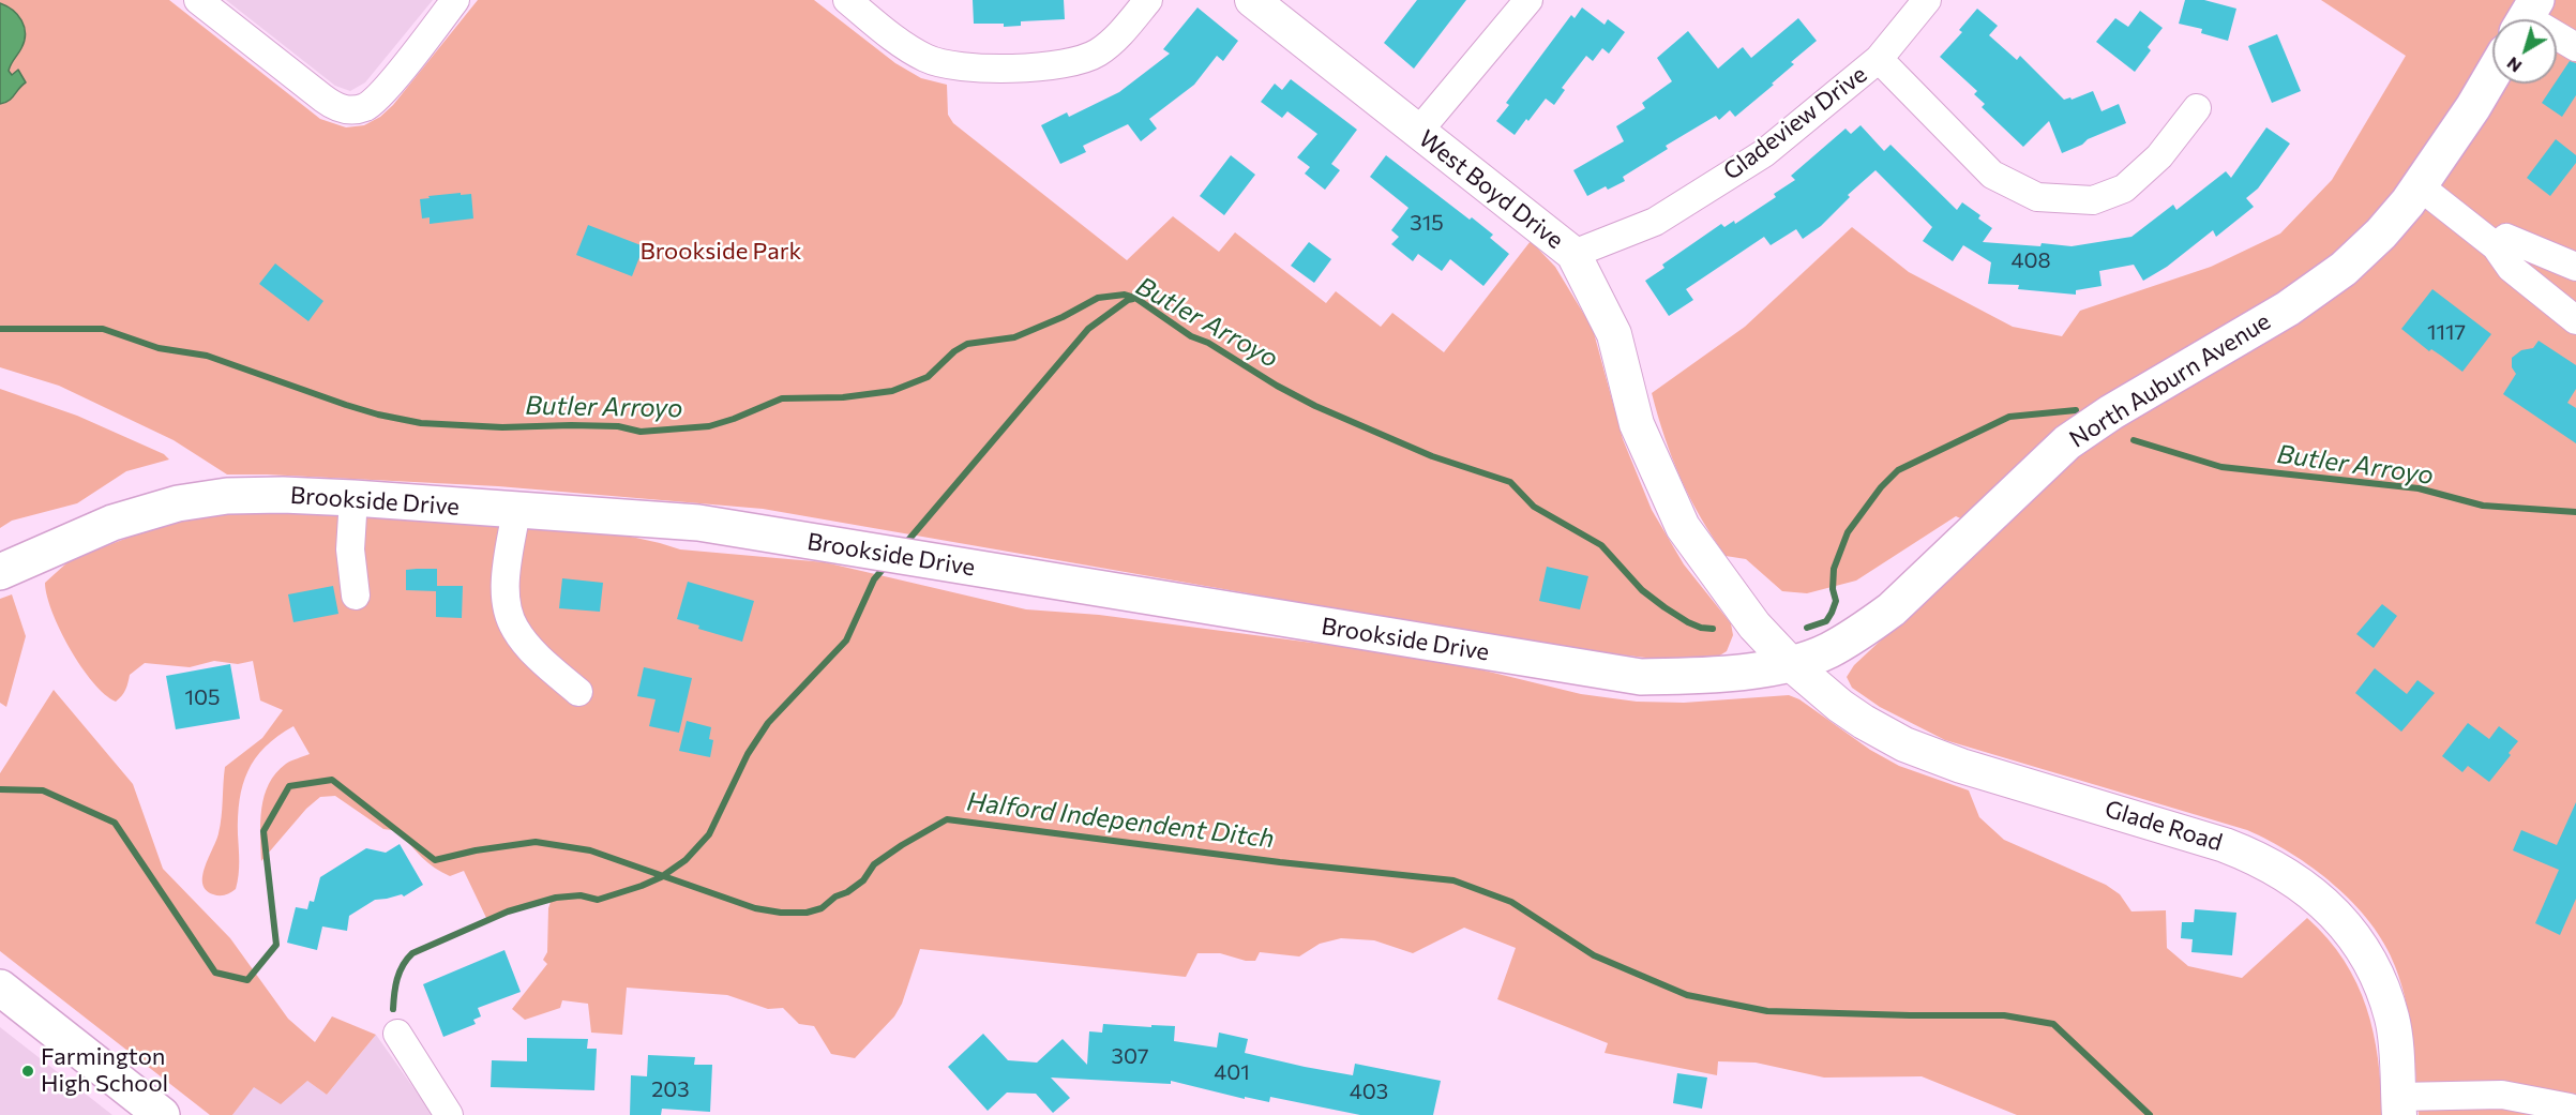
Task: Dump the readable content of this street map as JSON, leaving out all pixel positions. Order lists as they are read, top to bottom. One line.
{"streets":{"main road":["North Auburn Avenue","Brookside Drive"],"street":["Gladeview Drive","West Boyd Drive","Glade Road"]},"crossings":[["Gladeview Drive","West Boyd Drive"],["West Boyd Drive","North Auburn Avenue"],["West Boyd Drive","Brookside Drive"],["West Boyd Drive","Glade Road"],["North Auburn Avenue","Brookside Drive"],["North Auburn Avenue","Glade Road"],["Brookside Drive","Glade Road"]],"water":["Butler Arroyo","Halford Independent Ditch"],"parks":["Brookside Park"],"places":["Farmington High School"],"house_numbers":["315","408","1117","105","307","401","203","403"],"north":"bottom left"}
